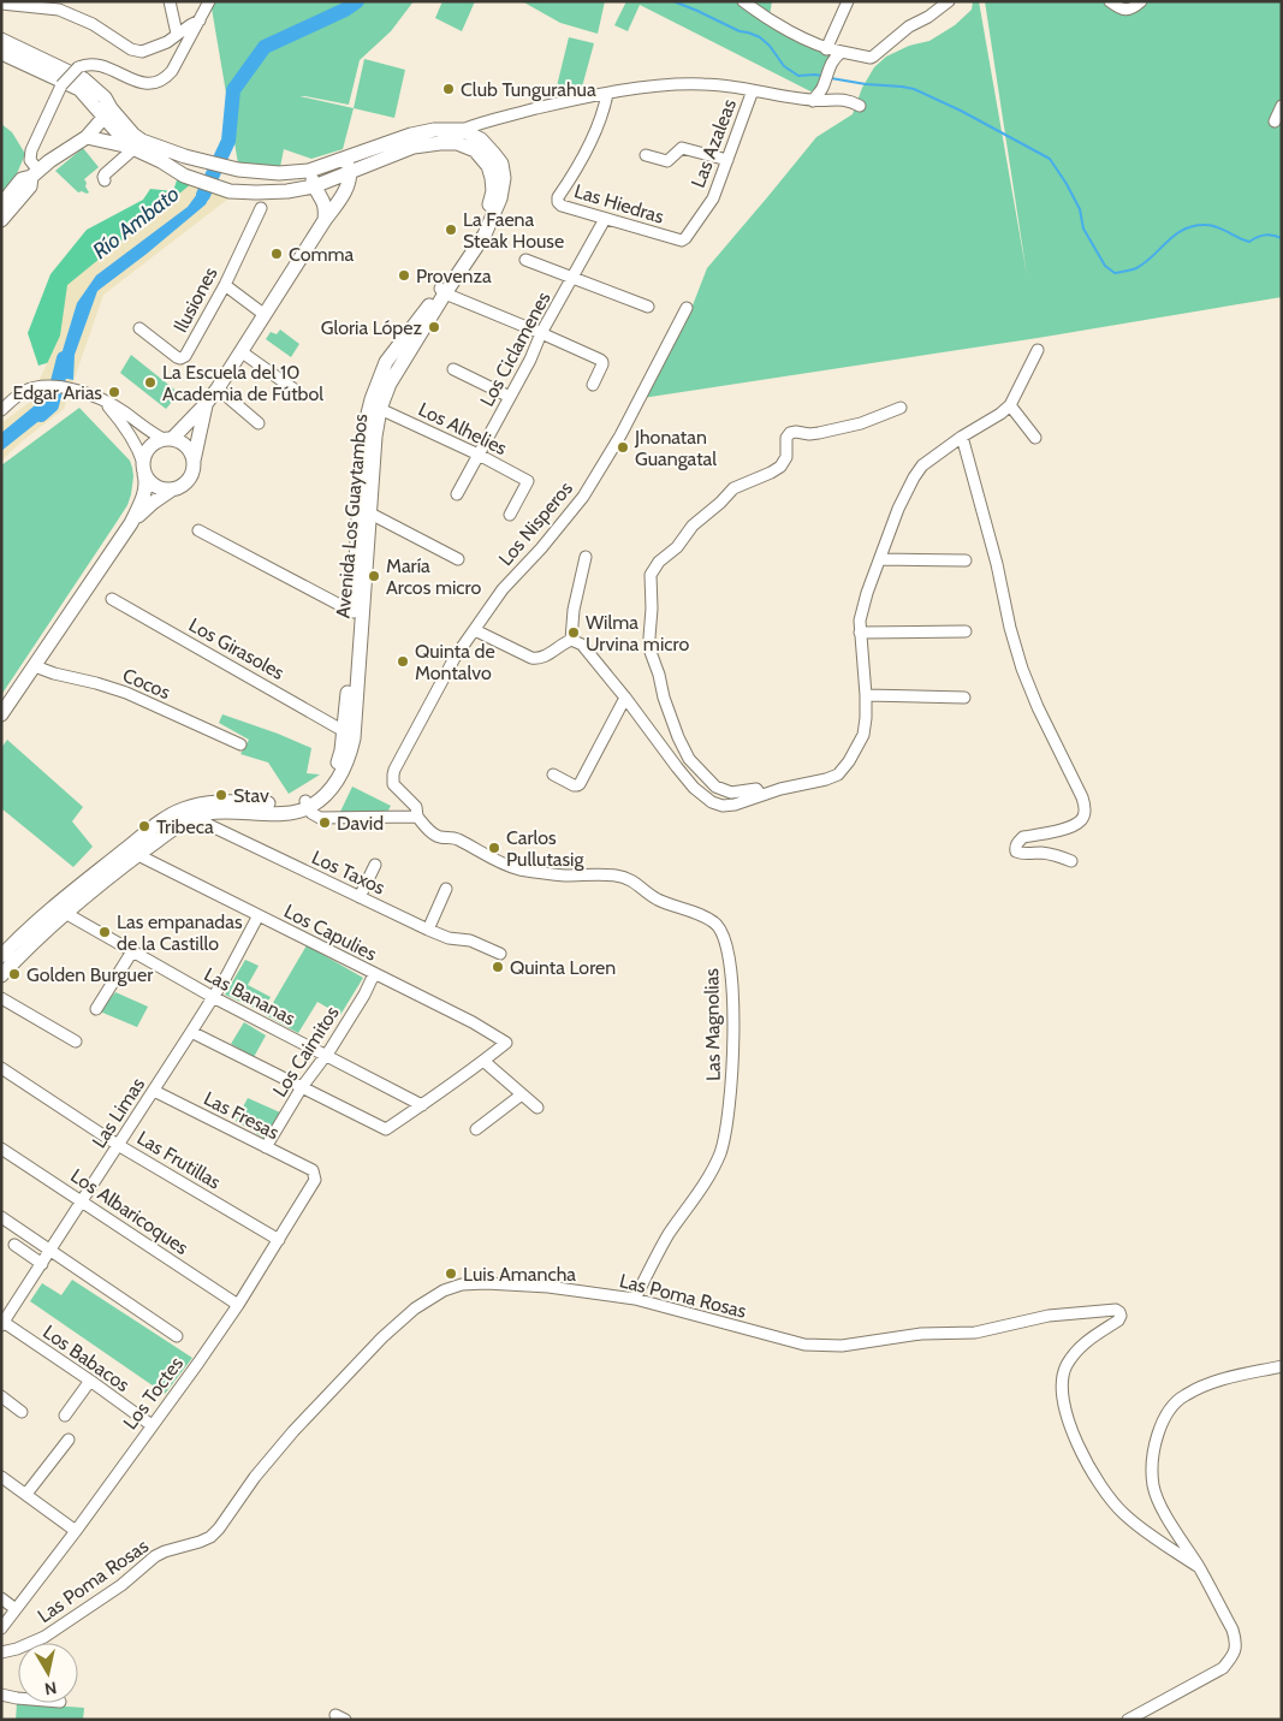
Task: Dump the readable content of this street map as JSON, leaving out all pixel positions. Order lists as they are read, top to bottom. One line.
{"streets":{"main road":["Avenida Los Guaytambos"],"street":["Las Azaleas","Las Hiedras","Ilusiones","Los Ciclamenes","Los Alhelies","Los Nisperos","Los Girasoles","Cocos","Los Taxos","Los Capulies","Las Bananas","Las Magnolias","Los Caimitos","Las Limas","Las Fresas","Las Frutillas","Los Albaricoques","Las Poma Rosas","Los Babacos","Los Toctes"]},"crossings":[["Las Azaleas","Las Hiedras"],["Las Hiedras","Los Ciclamenes"],["Los Ciclamenes","Los Alhelies"],["Los Alhelies","Avenida Los Guaytambos"],["Avenida Los Guaytambos","Los Girasoles"],["Los Nisperos","Las Magnolias"],["Los Capulies","Los Caimitos"],["Los Capulies","Las Limas"],["Las Bananas","Los Caimitos"],["Las Bananas","Las Limas"],["Las Magnolias","Las Poma Rosas"],["Los Caimitos","Las Fresas"],["Las Limas","Las Fresas"],["Las Limas","Las Frutillas"],["Las Limas","Los Albaricoques"],["Las Limas","Los Babacos"],["Las Fresas","Los Toctes"],["Las Frutillas","Los Toctes"],["Los Albaricoques","Los Toctes"],["Los Babacos","Los Toctes"]],"water":["Río Ambato"],"places":["Club Tungurahua","La Faena Steak House","Comma","Provenza","Gloria López","La Escuela del 10 Academia de Fútbol","Edgar Arias","Jhonatan Guangatal","María Arcos micro","Wilma Urvina micro","Quinta de Montalvo","Stav","David","Tribeca","Carlos Pullutasig","Las empanadas de la Castillo","Quinta Loren","Golden Burguer","Luis Amancha"],"north":"bottom"}
